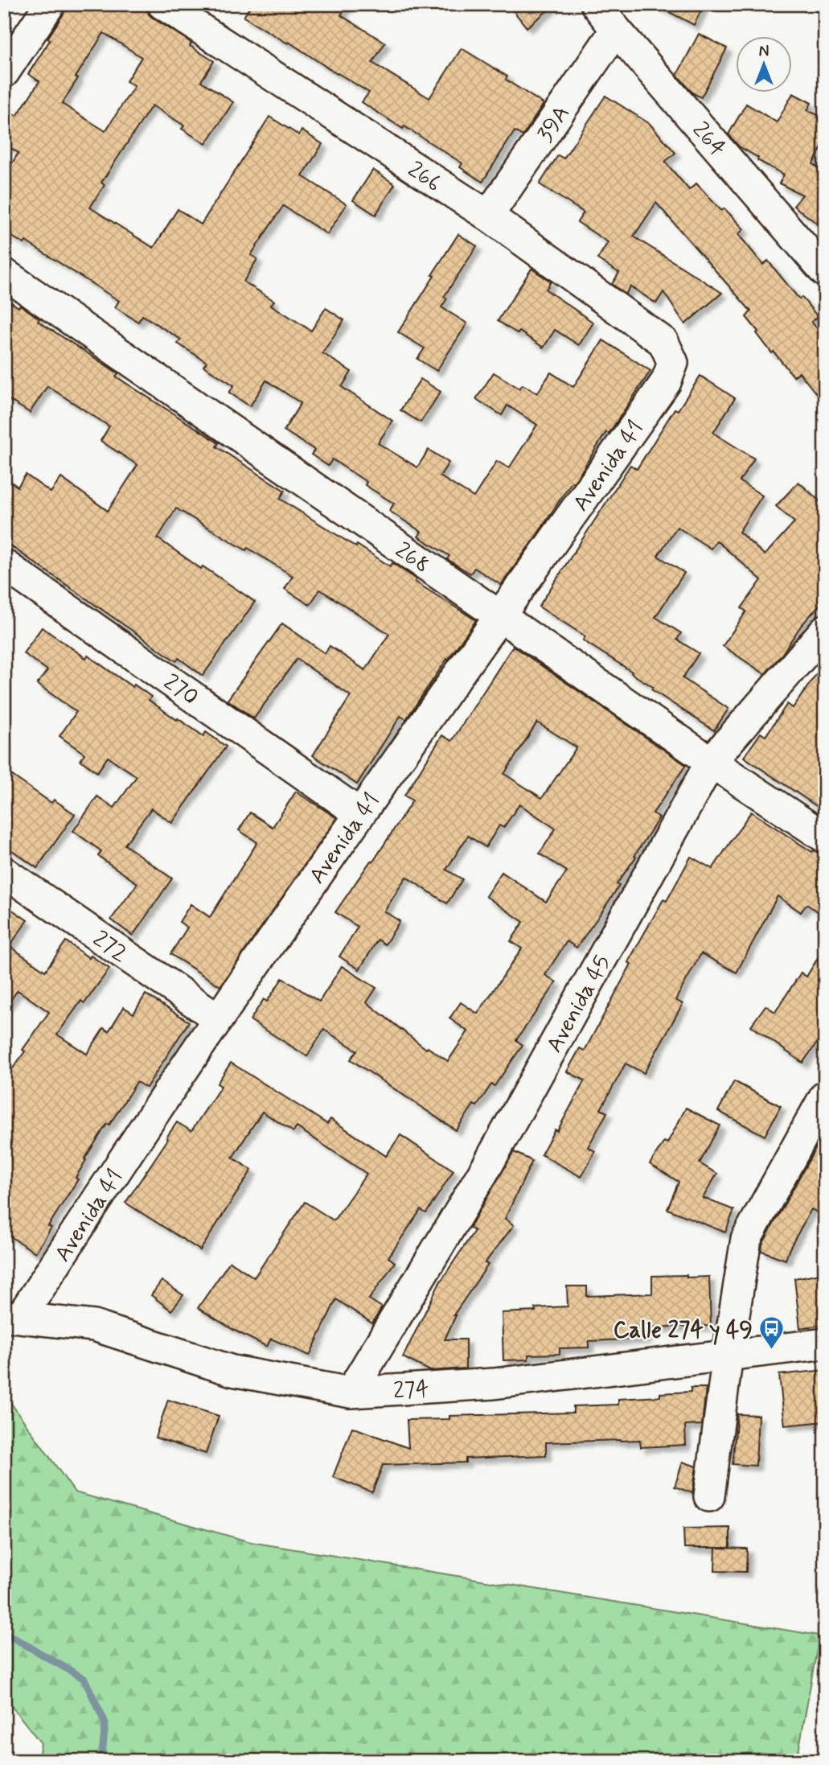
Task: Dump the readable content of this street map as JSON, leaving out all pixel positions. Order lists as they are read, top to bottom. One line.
{"streets":{"street":["39A","264","266","Avenida 41","268","270","272","Avenida 45","274"]},"crossings":[["39A","264"],["39A","266"],["266","Avenida 41"],["Avenida 41","268"],["Avenida 41","270"],["Avenida 41","272"],["Avenida 41","274"],["268","Avenida 45"],["Avenida 45","274"]],"places":{"bus stop":["Calle 274 y 49"]},"north":"top"}
